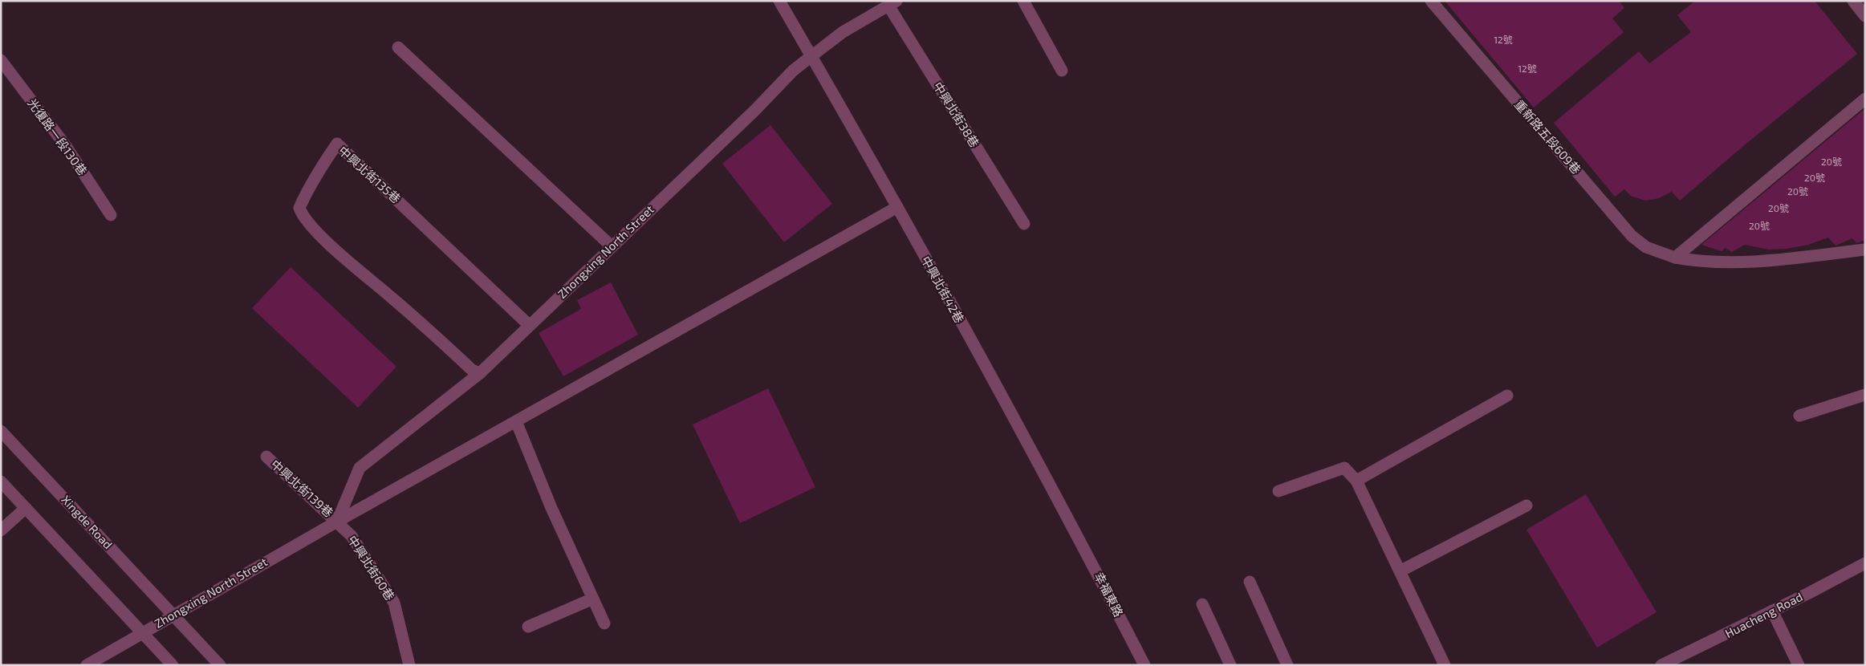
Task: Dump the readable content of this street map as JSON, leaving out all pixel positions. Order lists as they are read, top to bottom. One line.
{"streets":{"street":["中興北街38巷","光復路一段130巷","重新路五段609巷","中興北街135巷","Zhongxing North Street","中興北街42巷","中興北街139巷","Xingde Road","中興北街60巷","幸福東路","Huacheng Road"]},"crossings":[["中興北街38巷","Zhongxing North Street"],["中興北街135巷","Zhongxing North Street"],["Zhongxing North Street","中興北街42巷"],["Zhongxing North Street","中興北街139巷"],["Zhongxing North Street","Xingde Road"],["Zhongxing North Street","中興北街60巷"],["中興北街42巷","幸福東路"],["中興北街139巷","中興北街60巷"]],"house_numbers":["12號","12號","20號","20號","20號","20號","20號"]}
